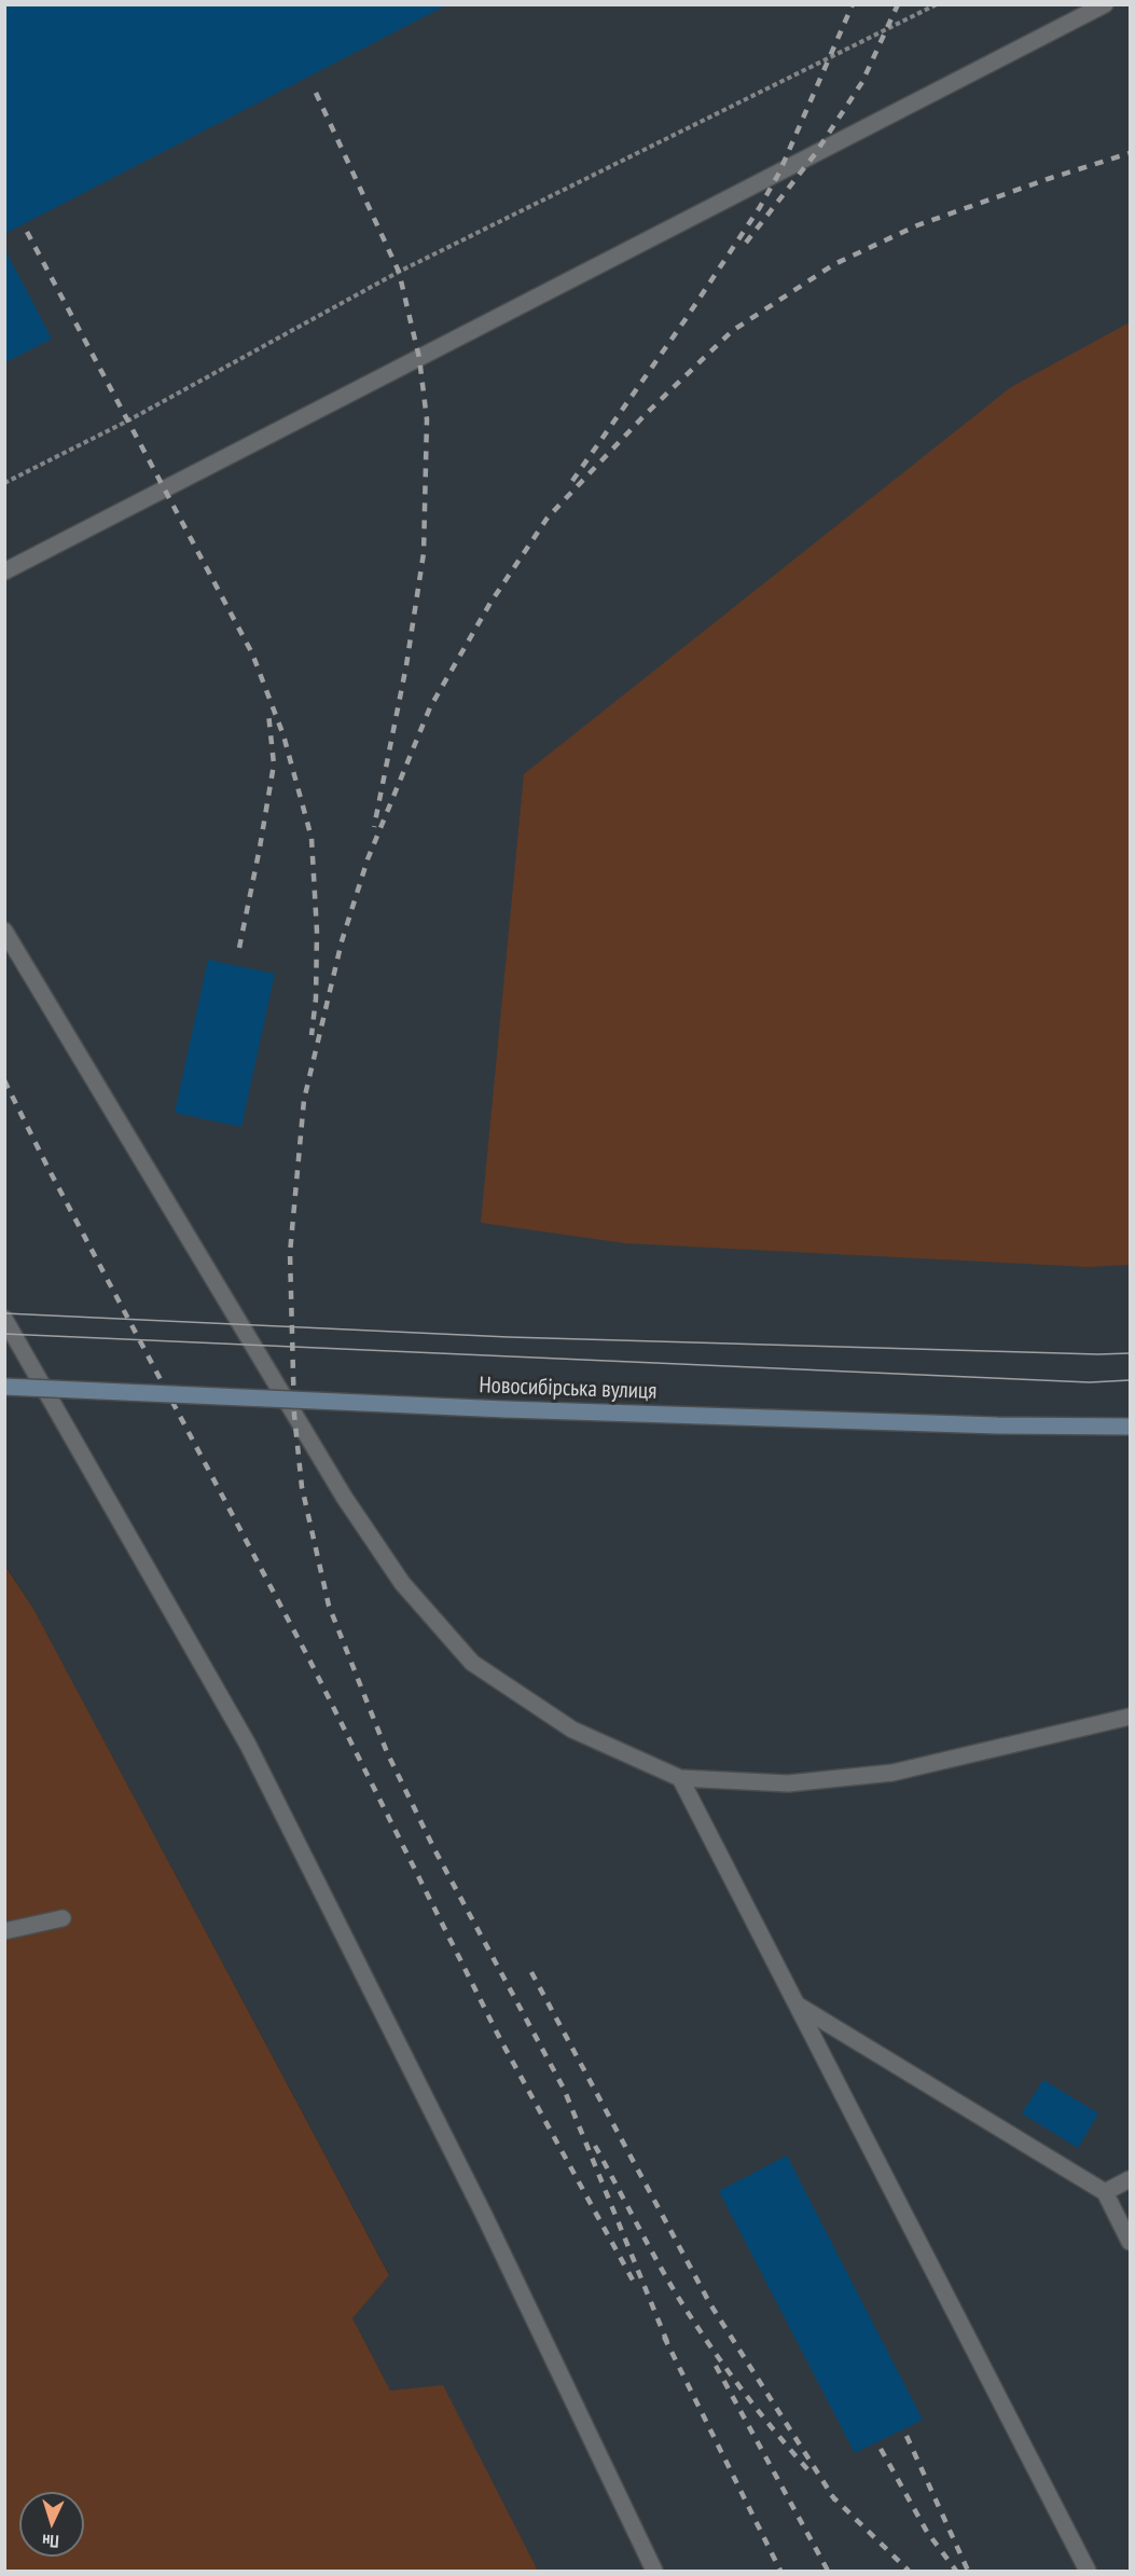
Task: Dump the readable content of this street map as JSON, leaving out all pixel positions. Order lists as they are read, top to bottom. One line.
{"streets":{"main road":["Новосибірська вулиця"]},"north":"bottom"}
